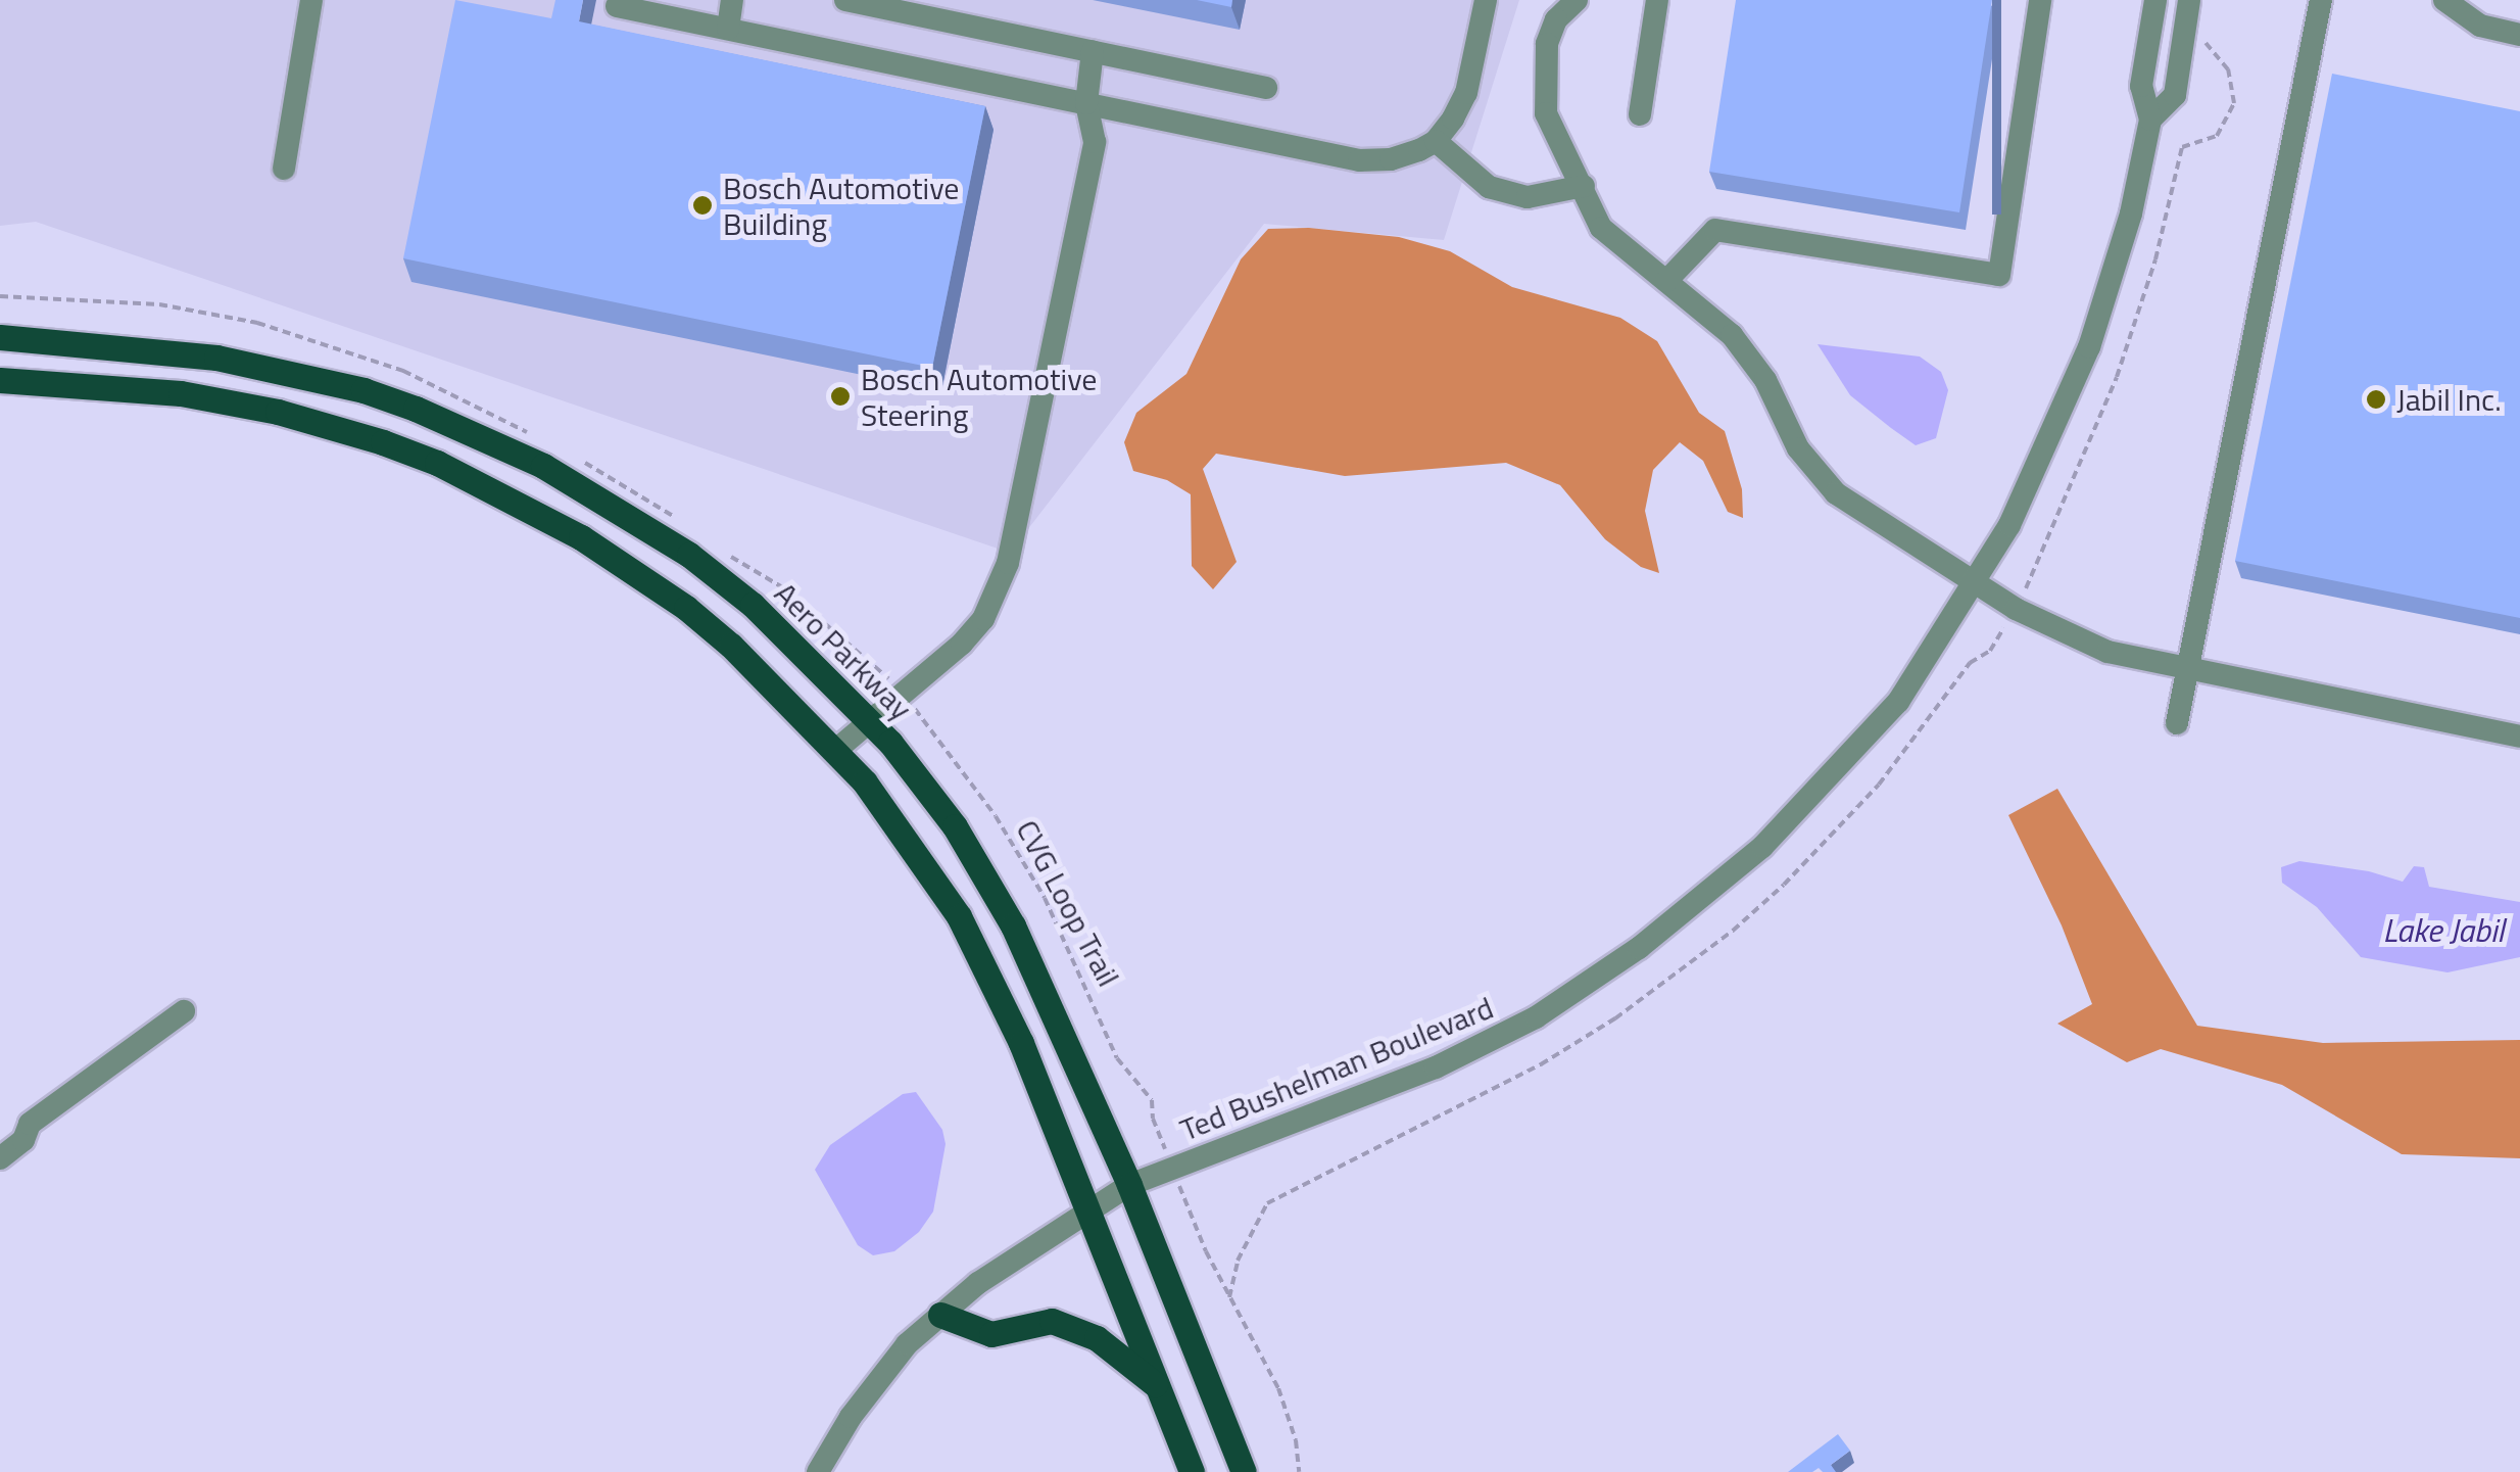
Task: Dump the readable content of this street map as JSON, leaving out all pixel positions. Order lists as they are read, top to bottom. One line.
{"streets":{"main road":["Aero Parkway"],"street":["Ted Bushelman Boulevard"],"path":["CVG Loop Trail"]},"crossings":[["Aero Parkway","Ted Bushelman Boulevard"]],"water":["Lake Jabil"],"places":["Bosch Automotive Building","Bosch Automotive Steering","Jabil Inc."]}
